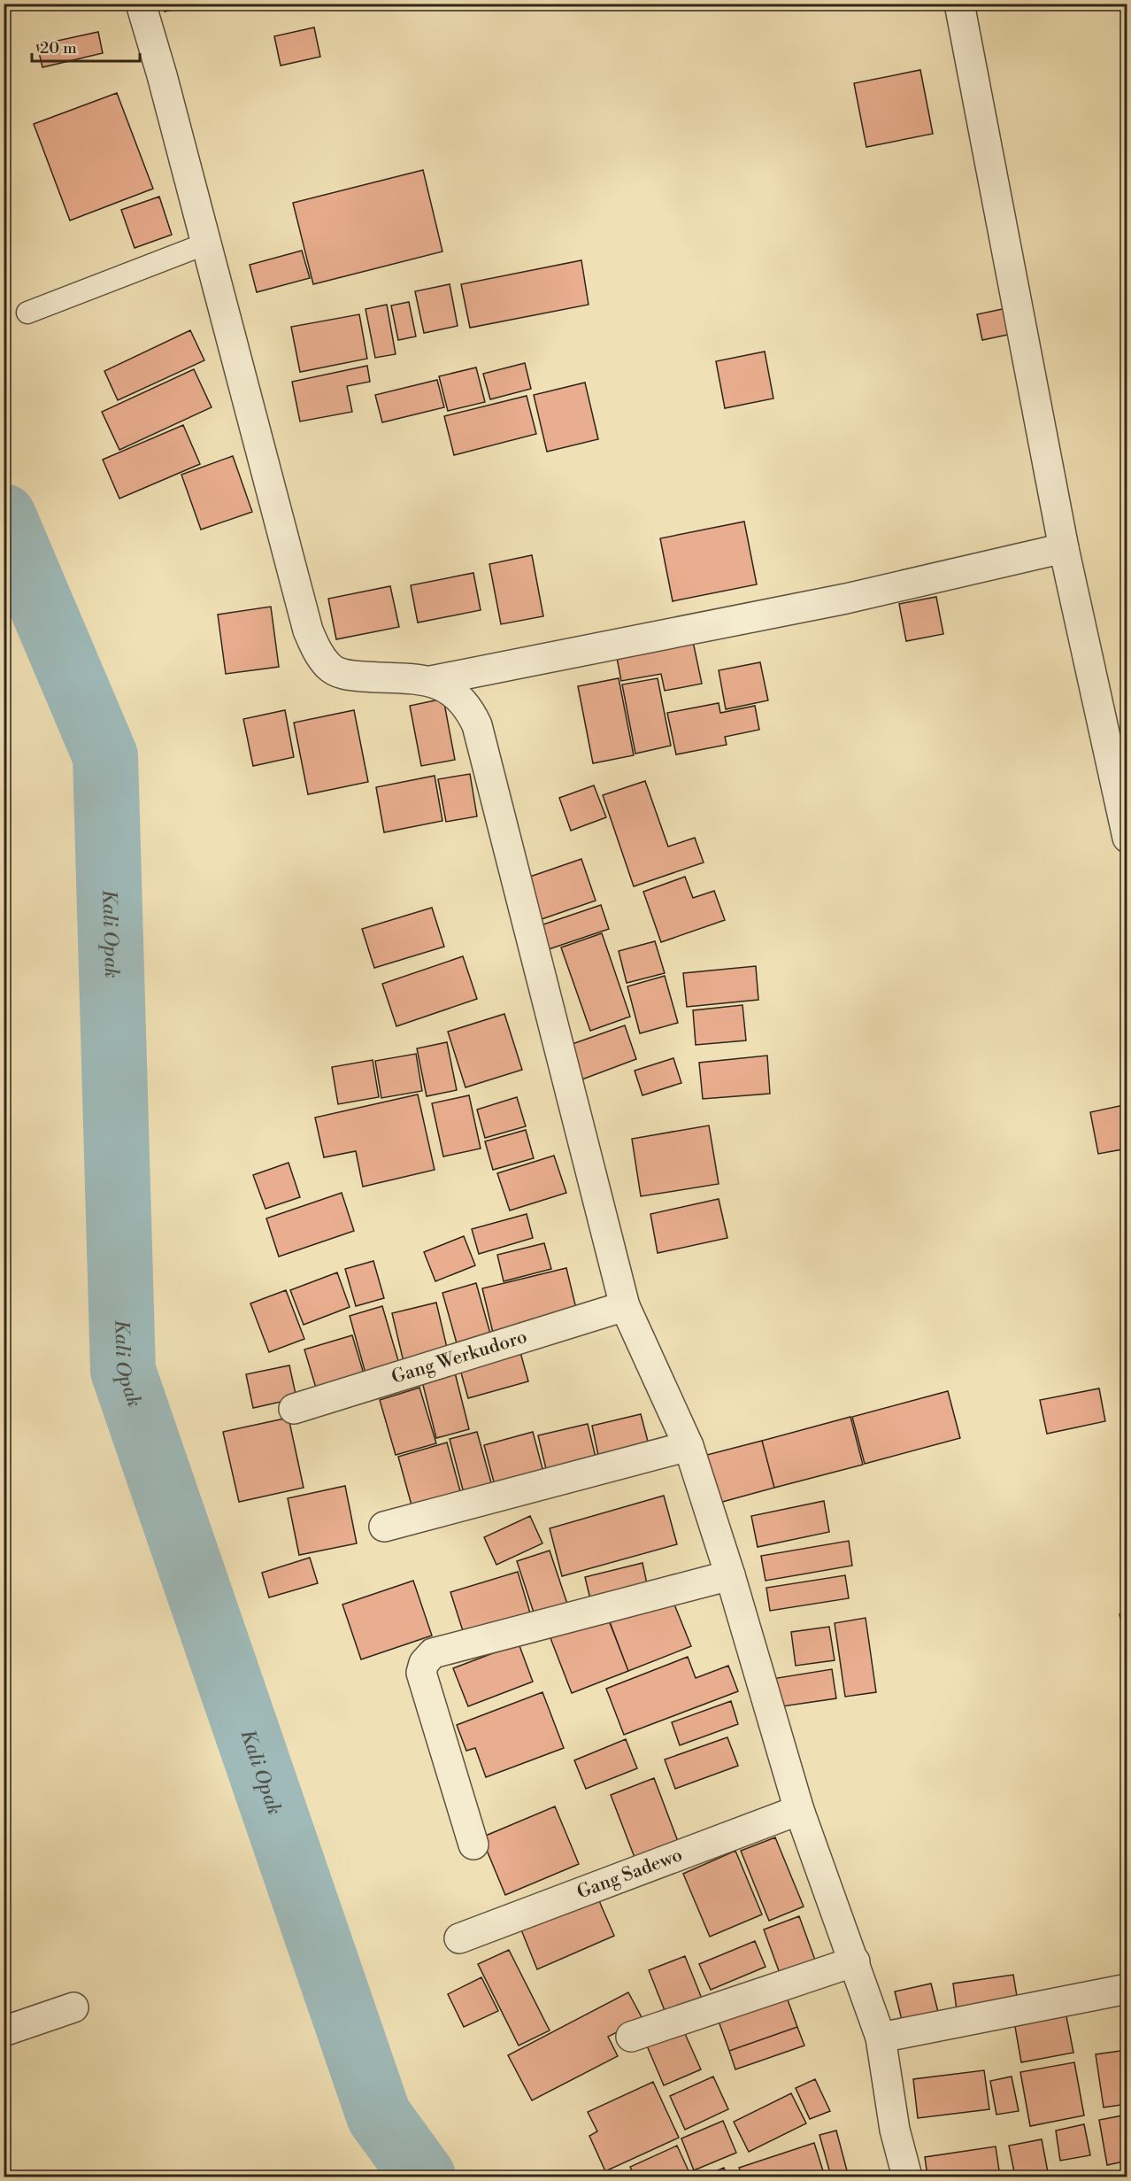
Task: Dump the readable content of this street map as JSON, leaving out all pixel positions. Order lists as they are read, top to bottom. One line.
{"streets":{"street":["Gang Werkudoro","Gang Sadewo"]},"water":["Kali Opak"],"scale_bar":"20 m"}
